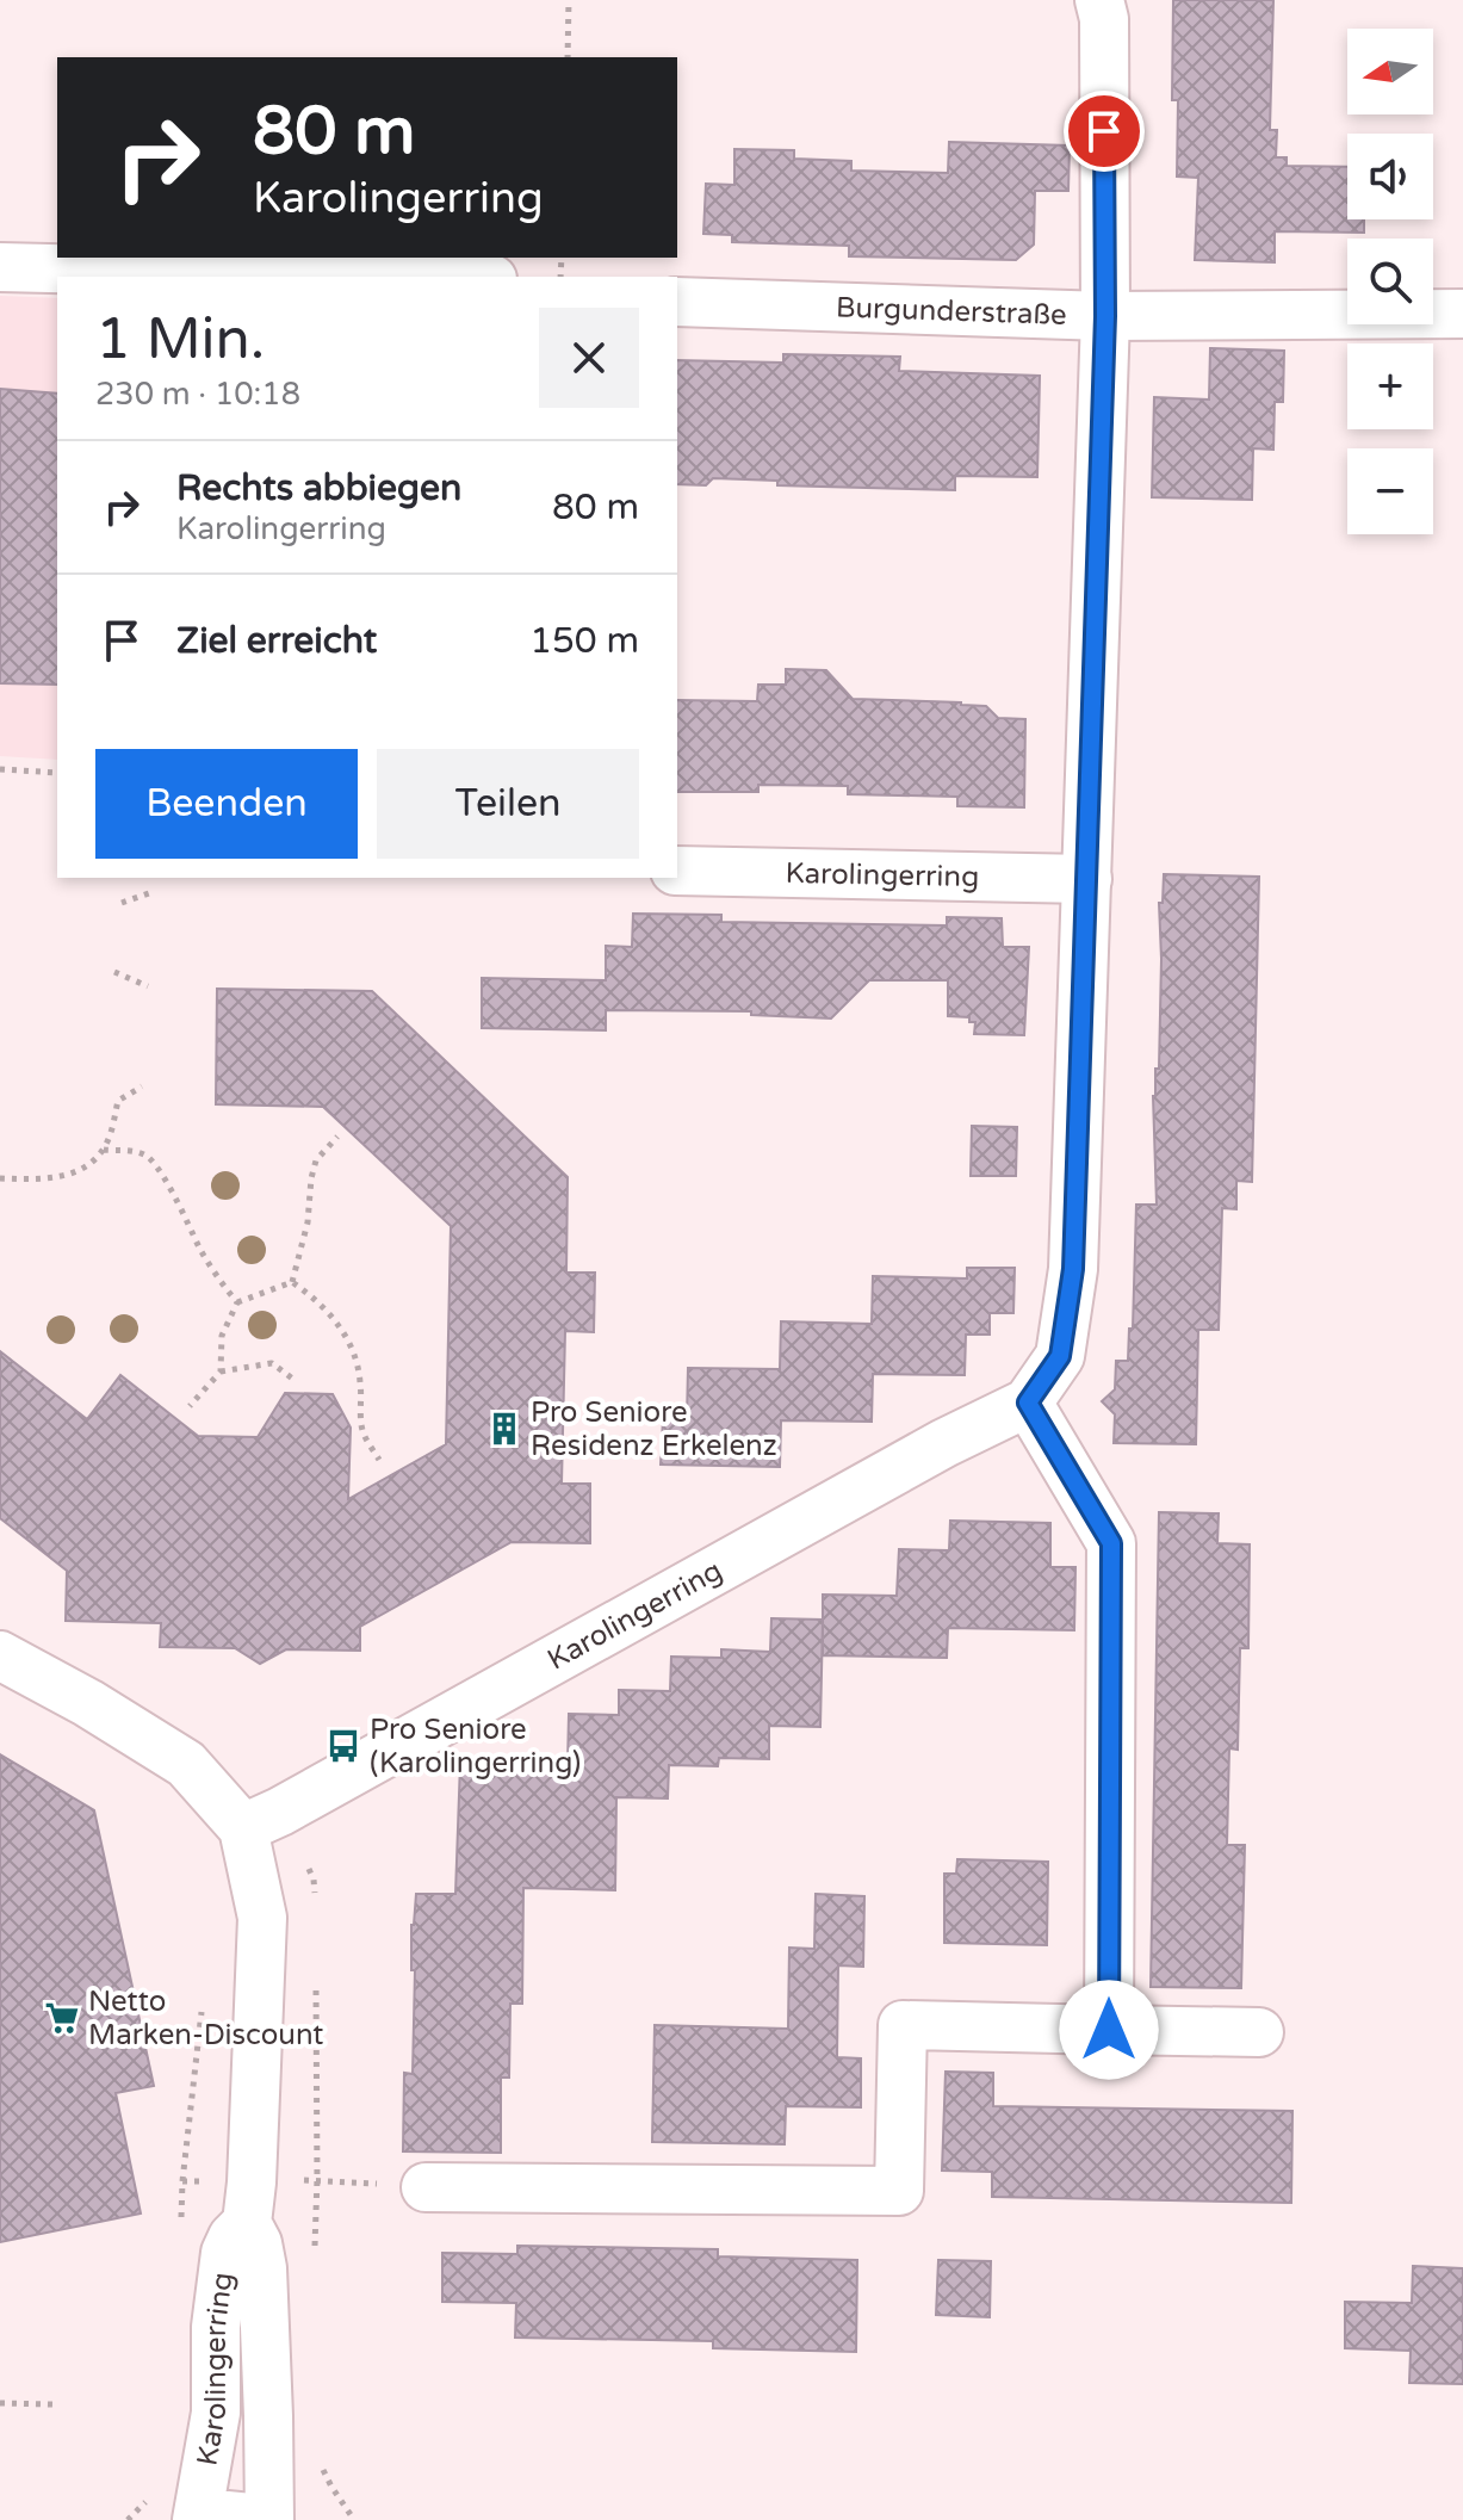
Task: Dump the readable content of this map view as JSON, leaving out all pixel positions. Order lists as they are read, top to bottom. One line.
{"streets":{"street":["Burgunderstraße","Karolingerring"]},"crossings":[["Burgunderstraße","Karolingerring"]],"places":{"building":["Pro Seniore Residenz Erkelenz"],"bus stop":["Pro Seniore (Karolingerring)"],"supermarket":["Netto Marken-Discount"]},"north":"left","page":{"map_buttons":["+","−"],"turn":["80 m","Karolingerring"],"heading":["1 Min.","230 m · 10:18"],"list":[{"name":"Rechts abbiegen","note":"Karolingerring","value":"80 m"},{"name":"Ziel erreicht","value":"150 m"}],"buttons":["Beenden","Teilen"]}}
